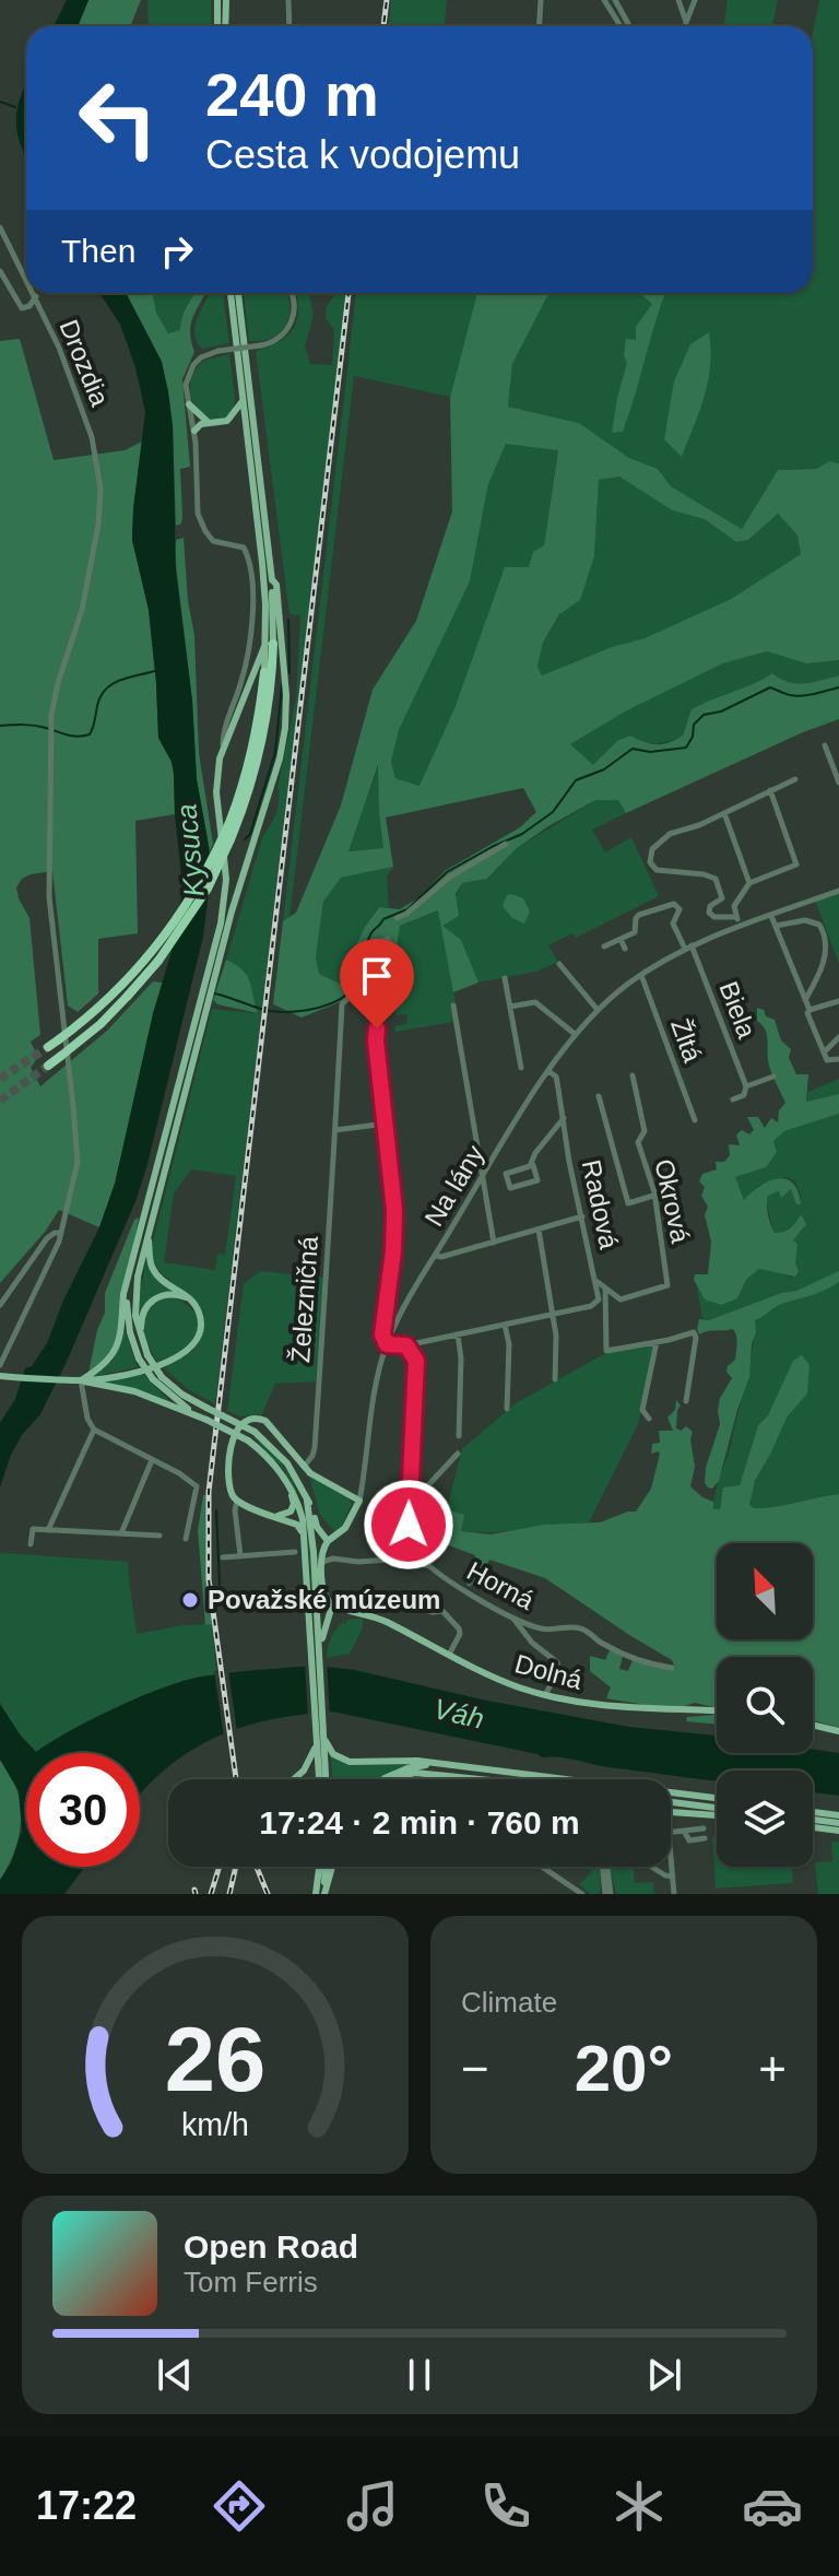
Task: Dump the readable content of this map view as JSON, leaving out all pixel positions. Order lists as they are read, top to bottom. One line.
{"streets":{"main road":["Na lány","Dolná"],"street":["Drozdia","Biela","Žltá","Okrová","Radová","Železničná","Horná"]},"crossings":[["Biela","Na lány"],["Žltá","Na lány"],["Na lány","Radová"]],"water":["Kysuca","Váh"],"places":["Považské múzeum"],"north":"top left","page":{"turn":["240 m","Cesta k vodojemu"],"then":"Then","limit":"30","trip":"17:24 · 2 min · 760 m","tile":"Climate","heat":["−","20°","+"],"song":["Open Road","Tom Ferris"],"tabs":"17:22","gauge":["26","km/h"]}}
